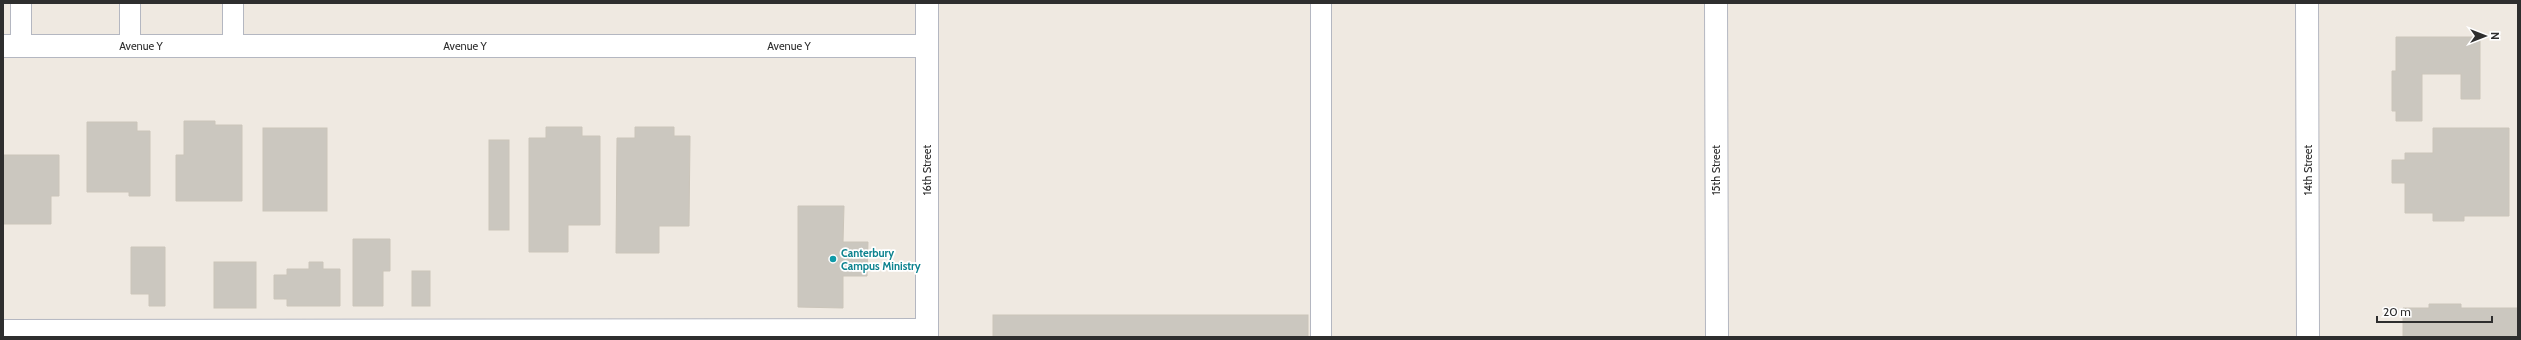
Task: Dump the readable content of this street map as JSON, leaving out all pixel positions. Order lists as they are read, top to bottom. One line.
{"streets":{"street":["Avenue Y","16th Street","15th Street","14th Street"]},"crossings":[["Avenue Y","16th Street"]],"places":["Canterbury Campus Ministry"],"scale_bar":"20 m","north":"right"}
